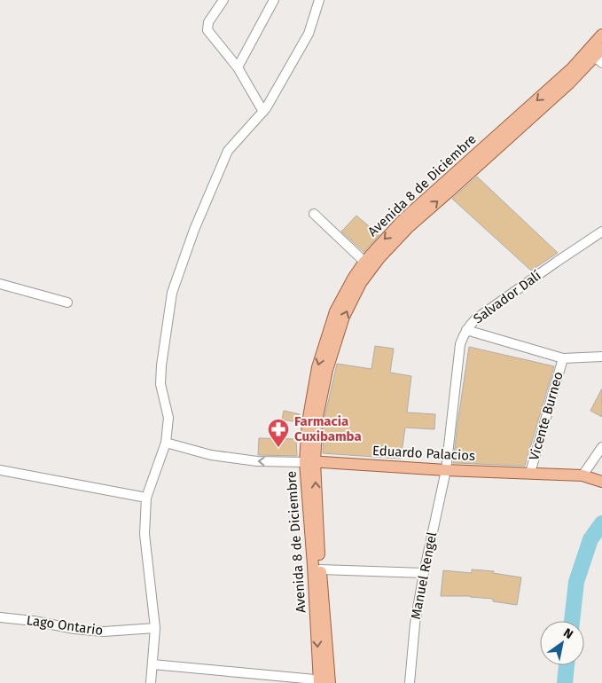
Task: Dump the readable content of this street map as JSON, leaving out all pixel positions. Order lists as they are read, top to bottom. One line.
{"streets":{"main road":["Avenida 8 de Diciembre","Eduardo Palacios"],"street":["Salvador Dalí","Vicente Burneo","Manuel Rengel","Lago Ontario"]},"crossings":[["Avenida 8 de Diciembre","Eduardo Palacios"],["Salvador Dalí","Eduardo Palacios"],["Salvador Dalí","Manuel Rengel"],["Vicente Burneo","Eduardo Palacios"],["Eduardo Palacios","Manuel Rengel"]],"places":{"pharmacy":["Farmacia Cuxibamba"]},"north":"top right"}
